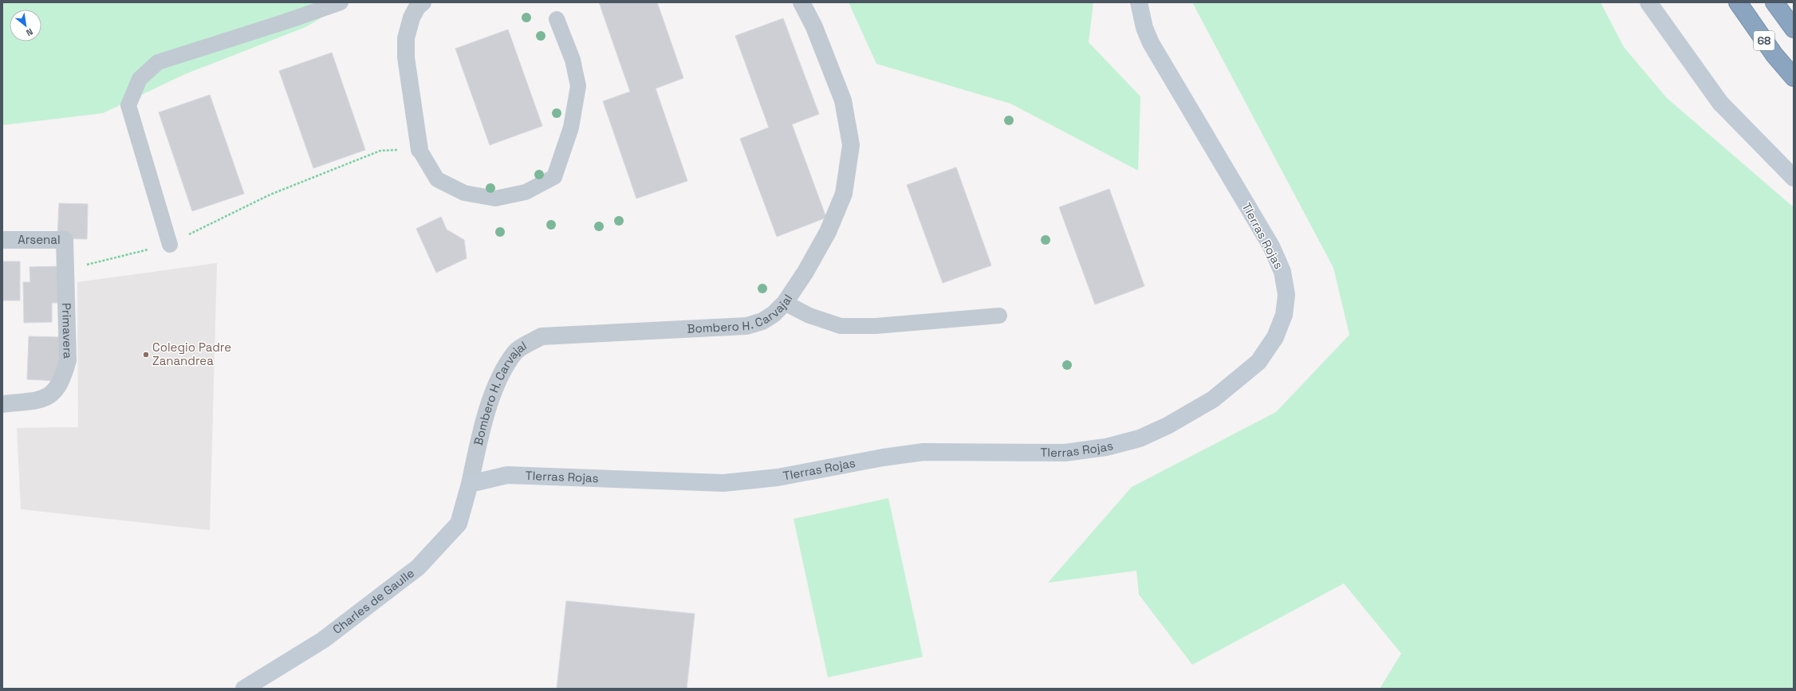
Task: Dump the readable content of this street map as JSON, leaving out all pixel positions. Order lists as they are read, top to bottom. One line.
{"streets":{"highway":["68"],"street":["TIerras Rojas","Arsenal","Bombero H. Carvajal","Primavera","Charles de Gaulle"]},"crossings":[["TIerras Rojas","Bombero H. Carvajal"],["TIerras Rojas","Charles de Gaulle"],["Arsenal","Primavera"],["Bombero H. Carvajal","Charles de Gaulle"]],"places":["Colegio Padre Zanandrea"],"north":"bottom right"}
